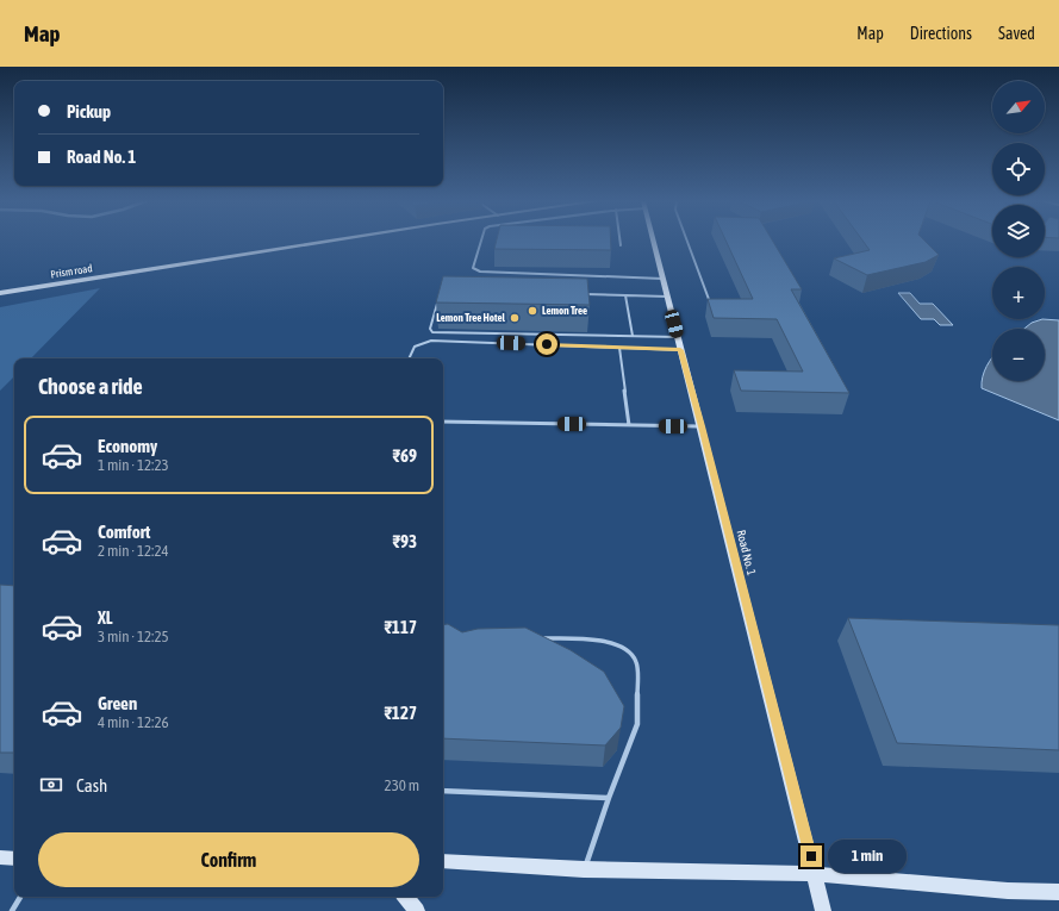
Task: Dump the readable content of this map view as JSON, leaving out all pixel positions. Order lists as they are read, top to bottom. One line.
{"streets":{"street":["Prism road","Road No. 1"]},"places":["Lemon Tree","Lemon Tree Hotel"],"north":"top right","page":{"header":"Map","nav":["Map","Directions","Saved"],"map_buttons":["+","−"],"banner":["Pickup","Road No. 1"],"heading":"Choose a ride","list":[{"name":"Economy","note":"1 min · 12:23","value":"₹69"},{"name":"Comfort","note":"2 min · 12:24","value":"₹93"},{"name":"XL","note":"3 min · 12:25","value":"₹117"},{"name":"Green","note":"4 min · 12:26","value":"₹127"}],"pay":["Cash","230 m"],"buttons":"Confirm","bubble":"1 min"}}
